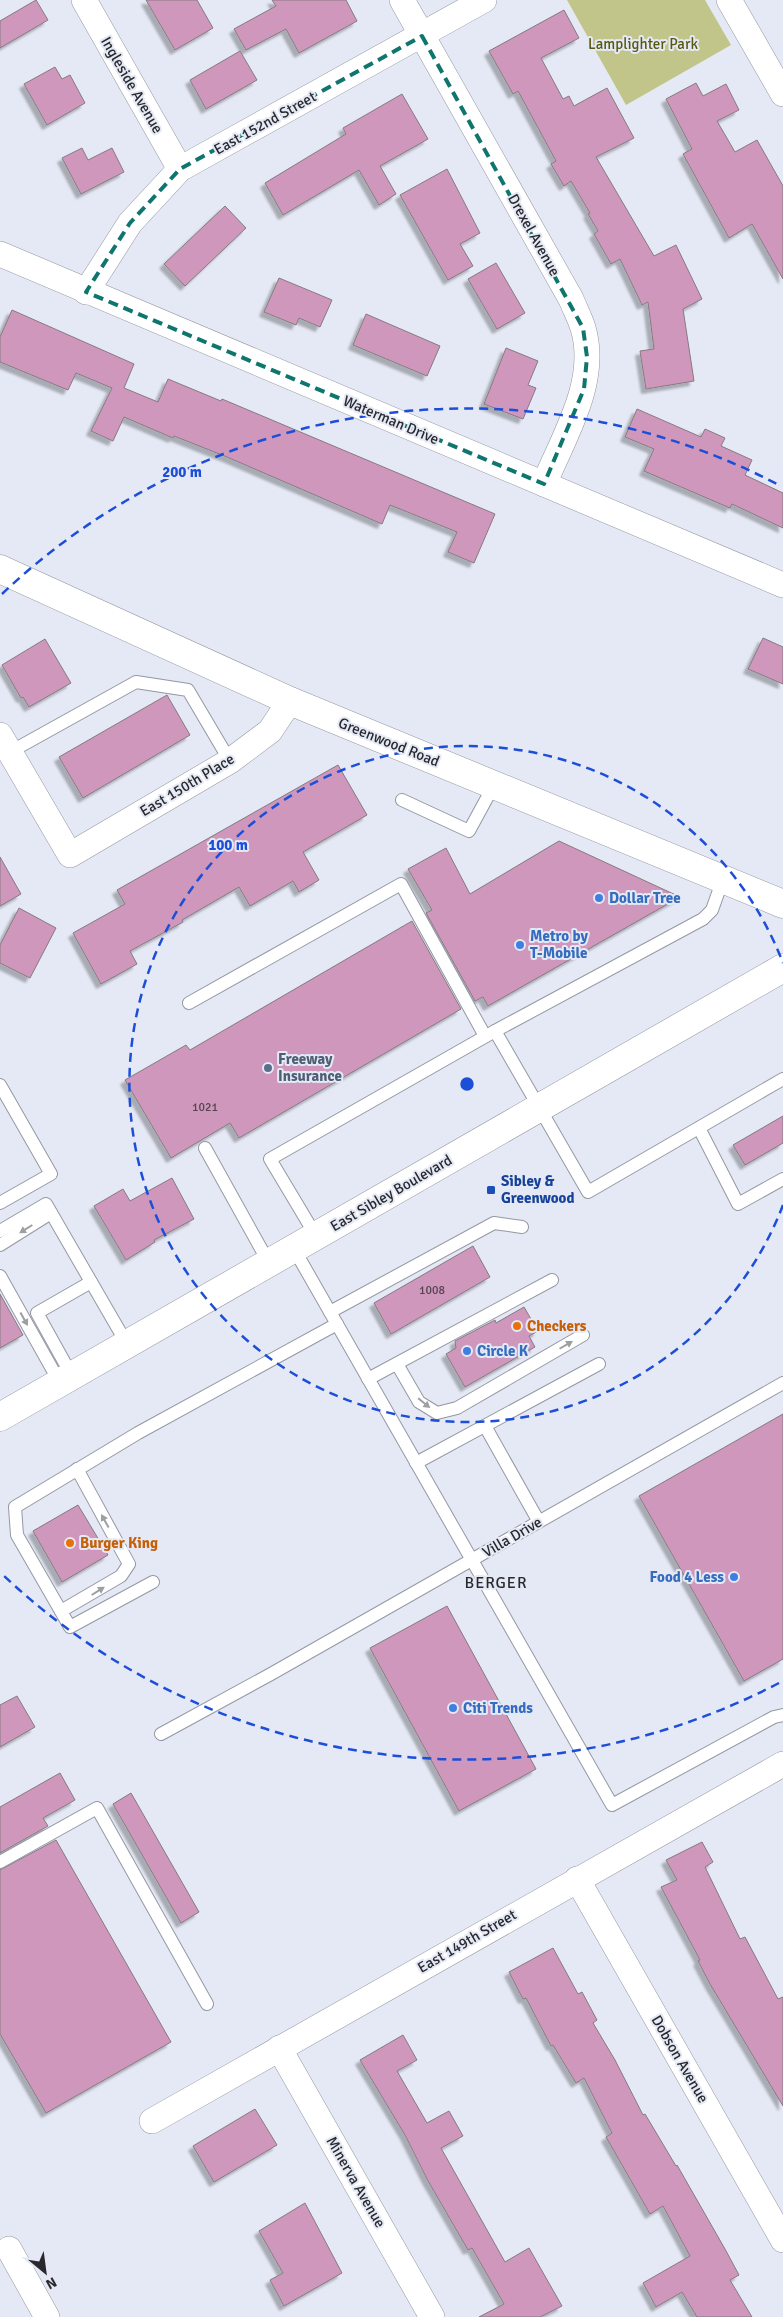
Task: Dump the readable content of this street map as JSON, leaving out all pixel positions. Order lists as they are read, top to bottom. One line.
{"streets":{"main road":["Greenwood Road","East Sibley Boulevard"],"street":["Ingleside Avenue","East 152nd Street","Drexel Avenue","Waterman Drive","East 150th Place","East 149th Street","Dobson Avenue","Minerva Avenue"],"lane":["Villa Drive"]},"crossings":[["Ingleside Avenue","East 152nd Street"],["East 152nd Street","Drexel Avenue"],["East 152nd Street","Waterman Drive"],["Drexel Avenue","Waterman Drive"],["Greenwood Road","East 150th Place"],["East 149th Street","Dobson Avenue"],["East 149th Street","Minerva Avenue"]],"districts":["BERGER"],"parks":["Lamplighter Park"],"places":{"other":["Dollar Tree","Metro by T-Mobile","Freeway Insurance","Checkers","Circle K","Burger King","Food 4 Less","Citi Trends"],"transit":["Sibley & Greenwood"]},"house_numbers":["1021","1008"],"north":"bottom right","rings":["200 m","100 m"]}
